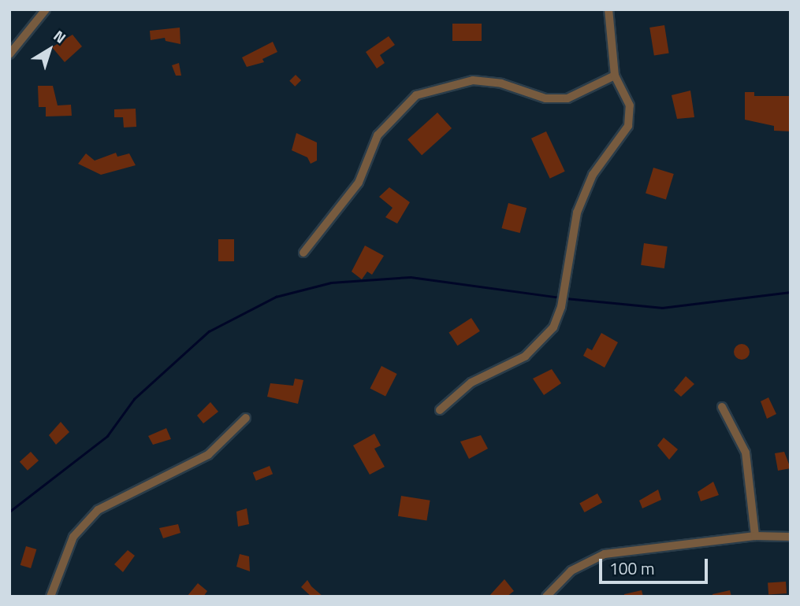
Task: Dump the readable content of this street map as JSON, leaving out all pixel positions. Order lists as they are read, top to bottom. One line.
{"scale_bar":"100 m","north":"top right"}
